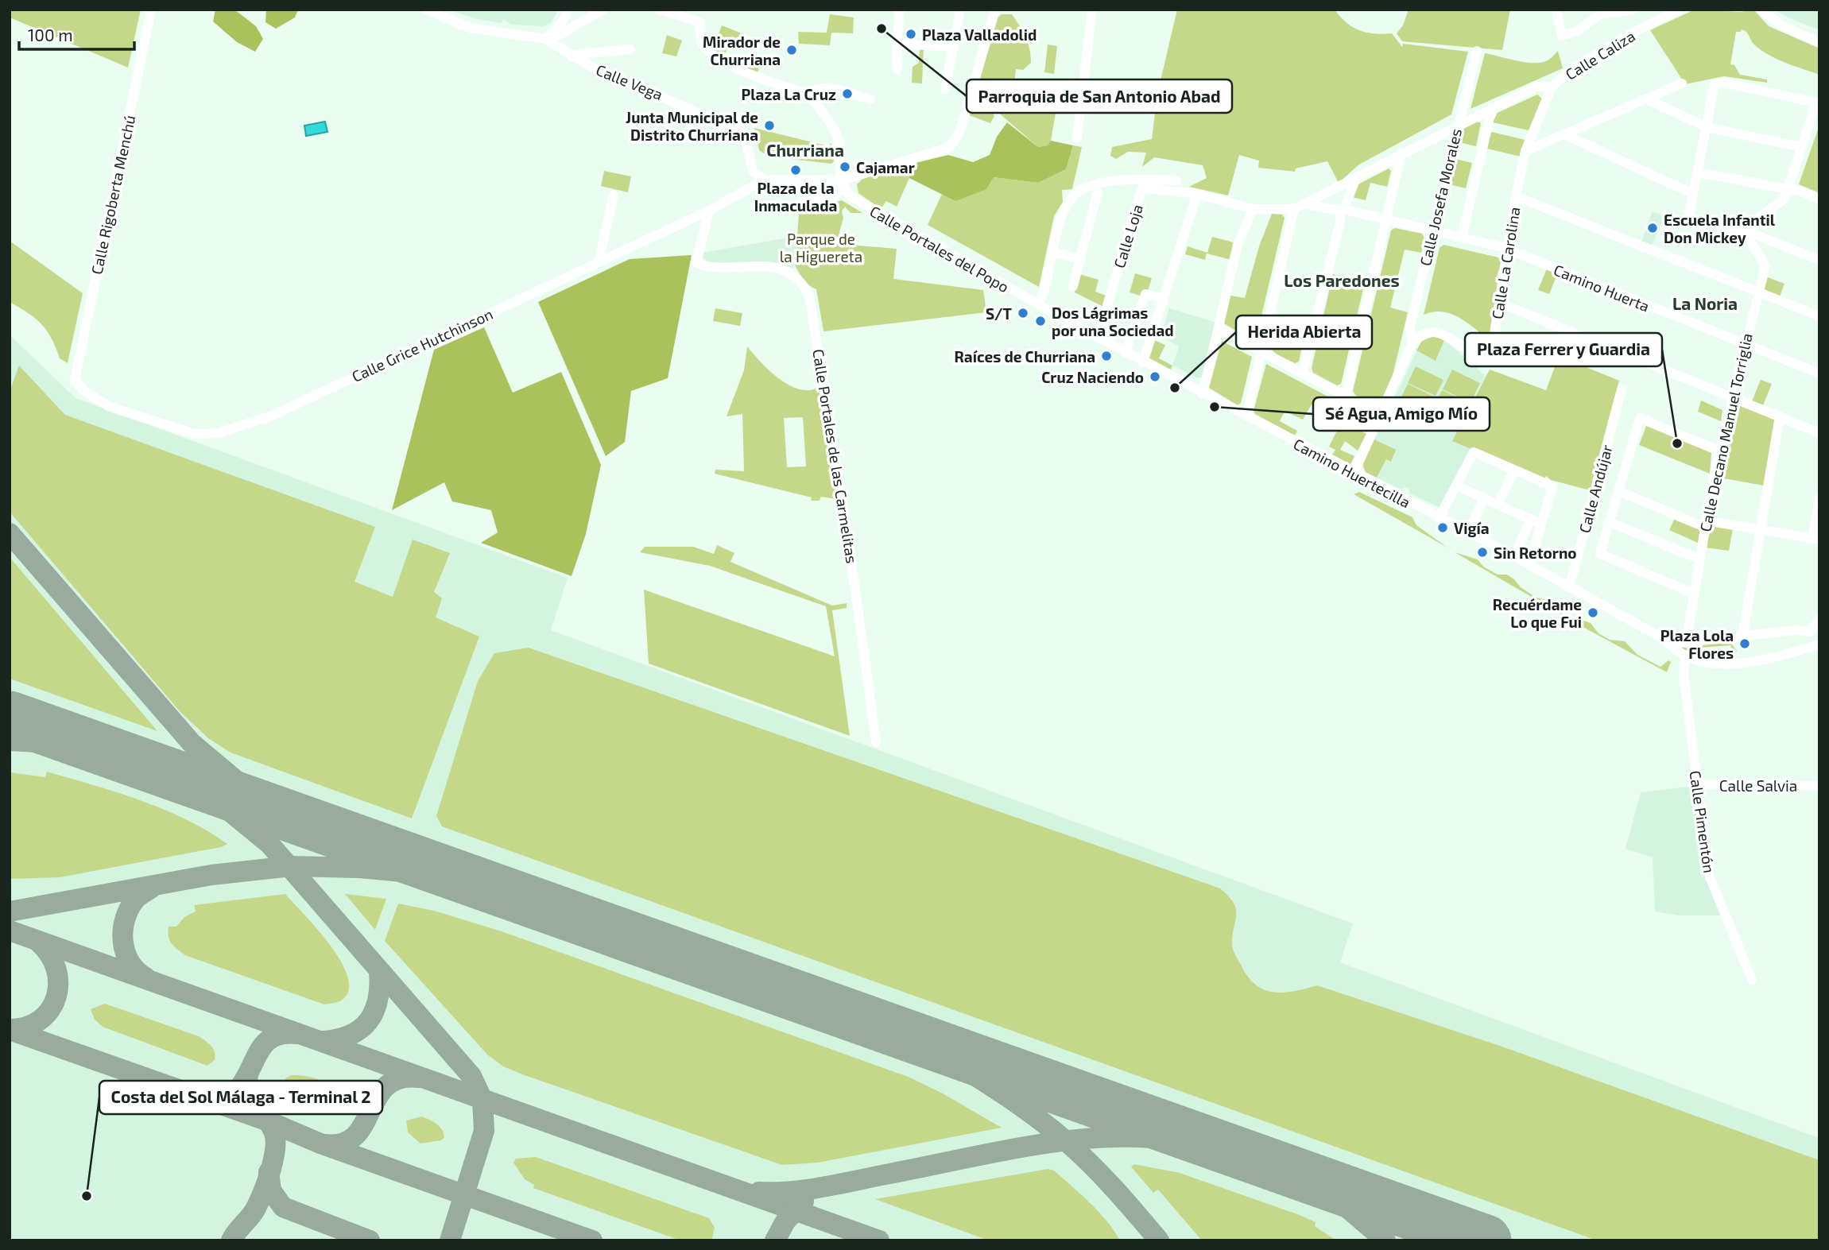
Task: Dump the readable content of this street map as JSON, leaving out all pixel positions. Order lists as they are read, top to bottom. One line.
{"streets":{"street":["Calle Caliza","Calle Vega","Calle Rigoberta Menchú","Calle Josefa Morales","Calle Loja","Calle Portales del Popo","Calle La Carolina","Camino Huerta","Calle Grice Hutchinson","Calle Decano Manuel Torriglia","Calle Portales de las Carmelitas","Camino Huertecilla","Calle Andújar","Calle Salvia","Calle Pimentón"]},"crossings":[["Calle Caliza","Calle La Carolina"],["Calle Vega","Calle Grice Hutchinson"],["Calle Rigoberta Menchú","Calle Grice Hutchinson"],["Calle Josefa Morales","Calle La Carolina"],["Calle Josefa Morales","Camino Huerta"],["Calle Loja","Camino Huertecilla"],["Calle Portales del Popo","Camino Huertecilla"],["Calle La Carolina","Camino Huerta"],["Camino Huerta","Calle Decano Manuel Torriglia"],["Calle Grice Hutchinson","Calle Portales de las Carmelitas"],["Camino Huertecilla","Calle Andújar"],["Calle Salvia","Calle Pimentón"]],"districts":["Churriana","Los Paredones","La Noria"],"parks":["Parque de la Higuereta"],"places":["Parroquia de San Antonio Abad","Plaza Valladolid","Mirador de Churriana","Plaza La Cruz","Junta Municipal de Distrito Churriana","Cajamar","Plaza de la Inmaculada","Escuela Infantil Don Mickey","S/T","Dos Lágrimas por una Sociedad","Raíces de Churriana","Cruz Naciendo","Herida Abierta","Sé Agua, Amigo Mío","Plaza Ferrer y Guardia","Vigía","Sin Retorno","Recuérdame Lo que Fui","Plaza Lola Flores","Costa del Sol Málaga - Terminal 2"],"scale_bar":"100 m"}
